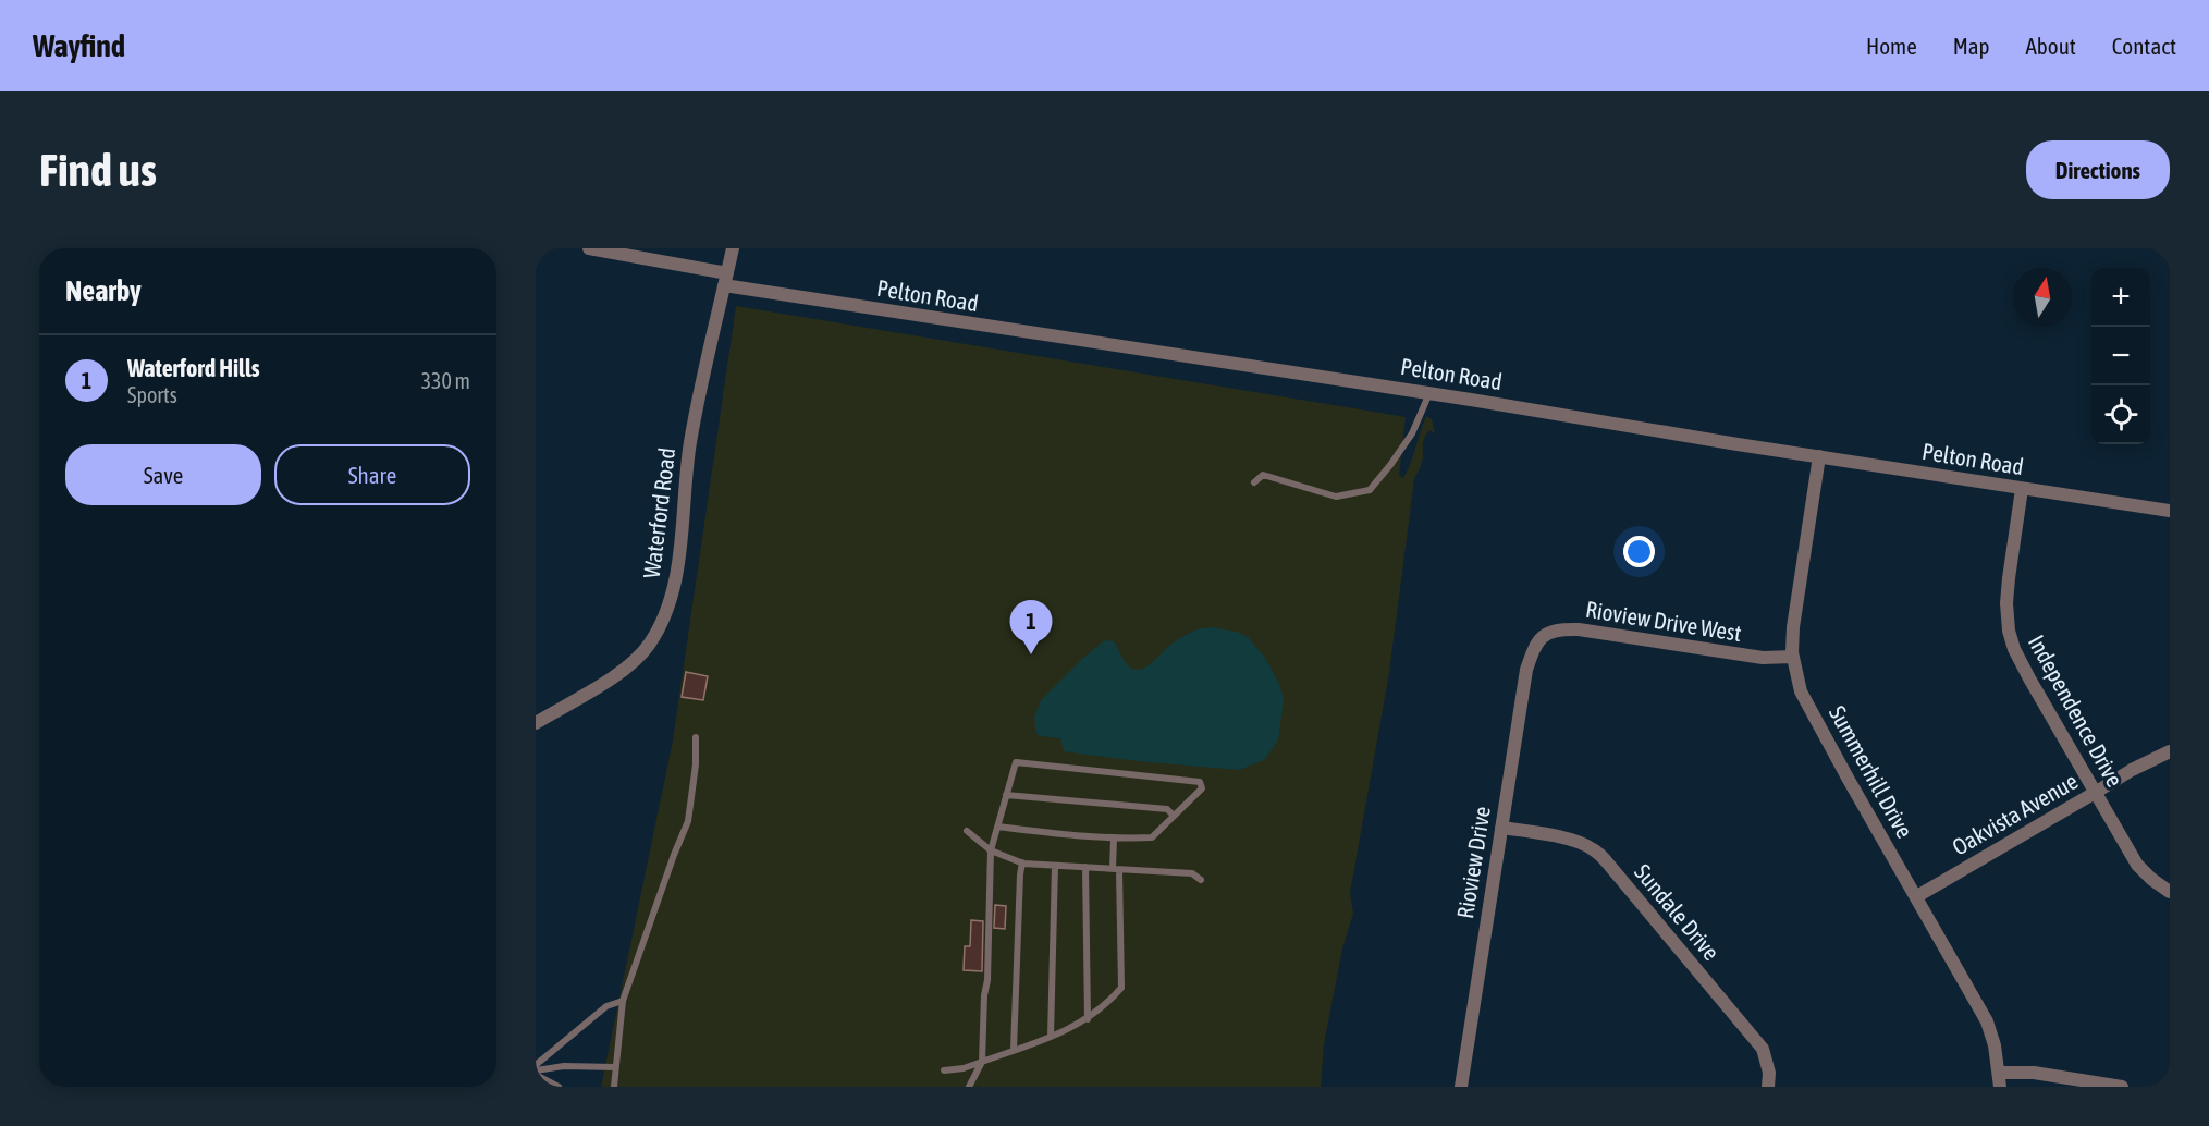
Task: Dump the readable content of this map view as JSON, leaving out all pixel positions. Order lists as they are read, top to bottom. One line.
{"streets":{"street":["Pelton Road","Waterford Road","Rioview Drive West","Independence Drive","Summerhill Drive","Oakvista Avenue","Rioview Drive","Sundale Drive"]},"crossings":[["Pelton Road","Waterford Road"],["Pelton Road","Independence Drive"],["Pelton Road","Summerhill Drive"],["Rioview Drive West","Summerhill Drive"],["Rioview Drive West","Rioview Drive"],["Independence Drive","Oakvista Avenue"],["Summerhill Drive","Oakvista Avenue"],["Rioview Drive","Sundale Drive"]],"north":"top","page":{"header":"Wayfind","nav":["Home","Map","About","Contact"],"buttons":["Directions",["Save","Share"]],"title":"Find us","heading":"Nearby","map_buttons":["+","−"],"list":[{"mark":"1","name":"Waterford Hills","note":"Sports","value":"330 m"}],"pins":"1"}}
